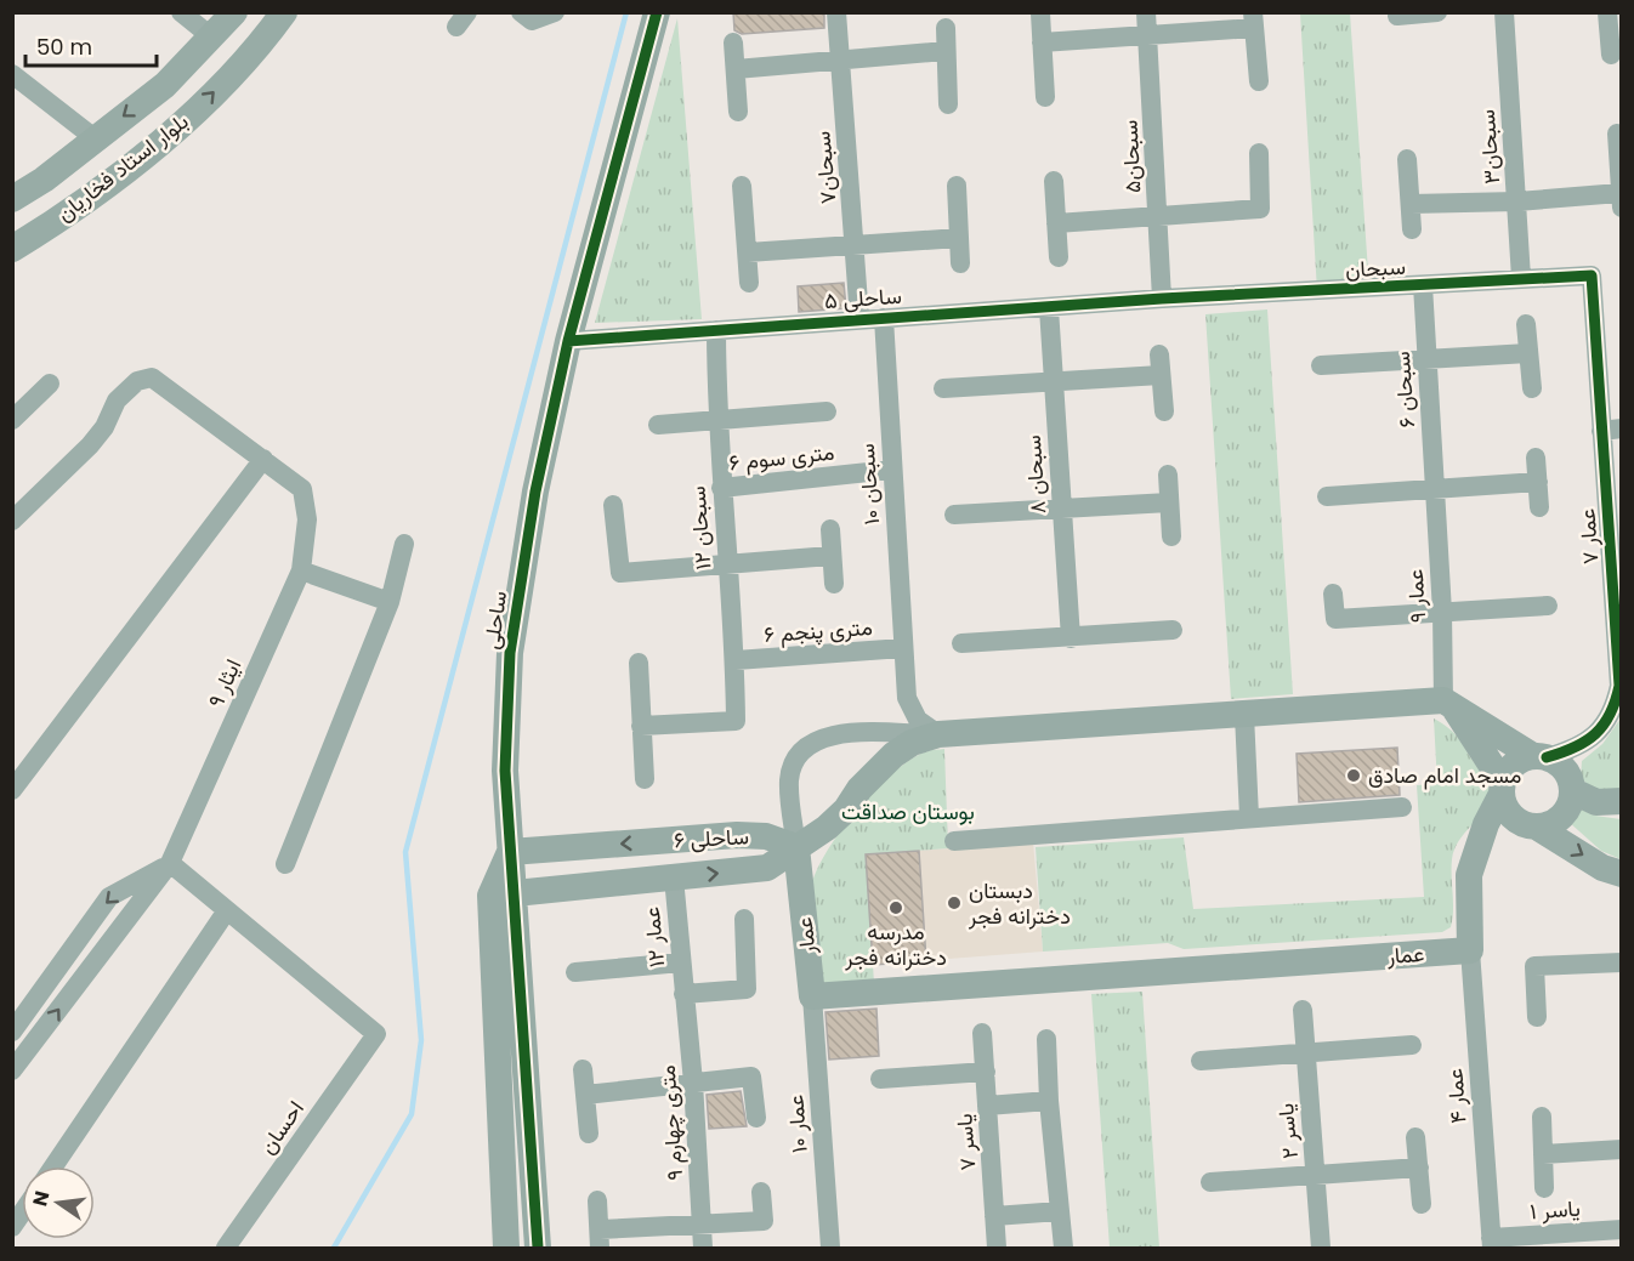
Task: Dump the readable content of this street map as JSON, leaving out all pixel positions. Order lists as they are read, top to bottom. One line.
{"streets":{"street":["سبحان۳","سبحان۵","بلوار استاد فخاریان","سبحان۷","سبحان","ساحلی ۵","سبحان ۶","۶ متری سوم","سبحان ۸","سبحان ۱۰","سبحان ۱۲","عمار ۷","عمار ۹","ساحلی","۶ متری پنجم","ایثار ۹","ساحلی ۶","عمار","عمار ۱۲","عمار ۴","۹ متری چهارم","عمار ۱۰","احسان","یاسر ۲","یاسر ۷","یاسر ۱"]},"crossings":[["سبحان۳","سبحان"],["سبحان۵","سبحان"],["سبحان۵","ساحلی ۵"],["سبحان۷","ساحلی ۵"],["سبحان","ساحلی ۵"],["سبحان","سبحان ۶"],["سبحان","عمار ۷"],["ساحلی ۵","سبحان ۸"],["ساحلی ۵","سبحان ۱۰"],["ساحلی ۵","سبحان ۱۲"],["ساحلی ۵","ساحلی"],["سبحان ۶","عمار ۹"],["۶ متری سوم","سبحان ۱۰"],["۶ متری سوم","سبحان ۱۲"],["سبحان ۱۰","۶ متری پنجم"],["سبحان ۱۲","۶ متری پنجم"],["ساحلی","ساحلی ۶"],["ساحلی ۶","عمار"],["ساحلی ۶","عمار ۱۲"],["عمار","عمار ۴"],["عمار","عمار ۱۰"],["عمار ۱۲","۹ متری چهارم"],["عمار ۴","یاسر ۱"]],"parks":["بوستان صداقت"],"places":["مسجد امام صادق","دبستان دخترانه فجر","مدرسه دخترانه فجر"],"scale_bar":"50 m","north":"left"}
